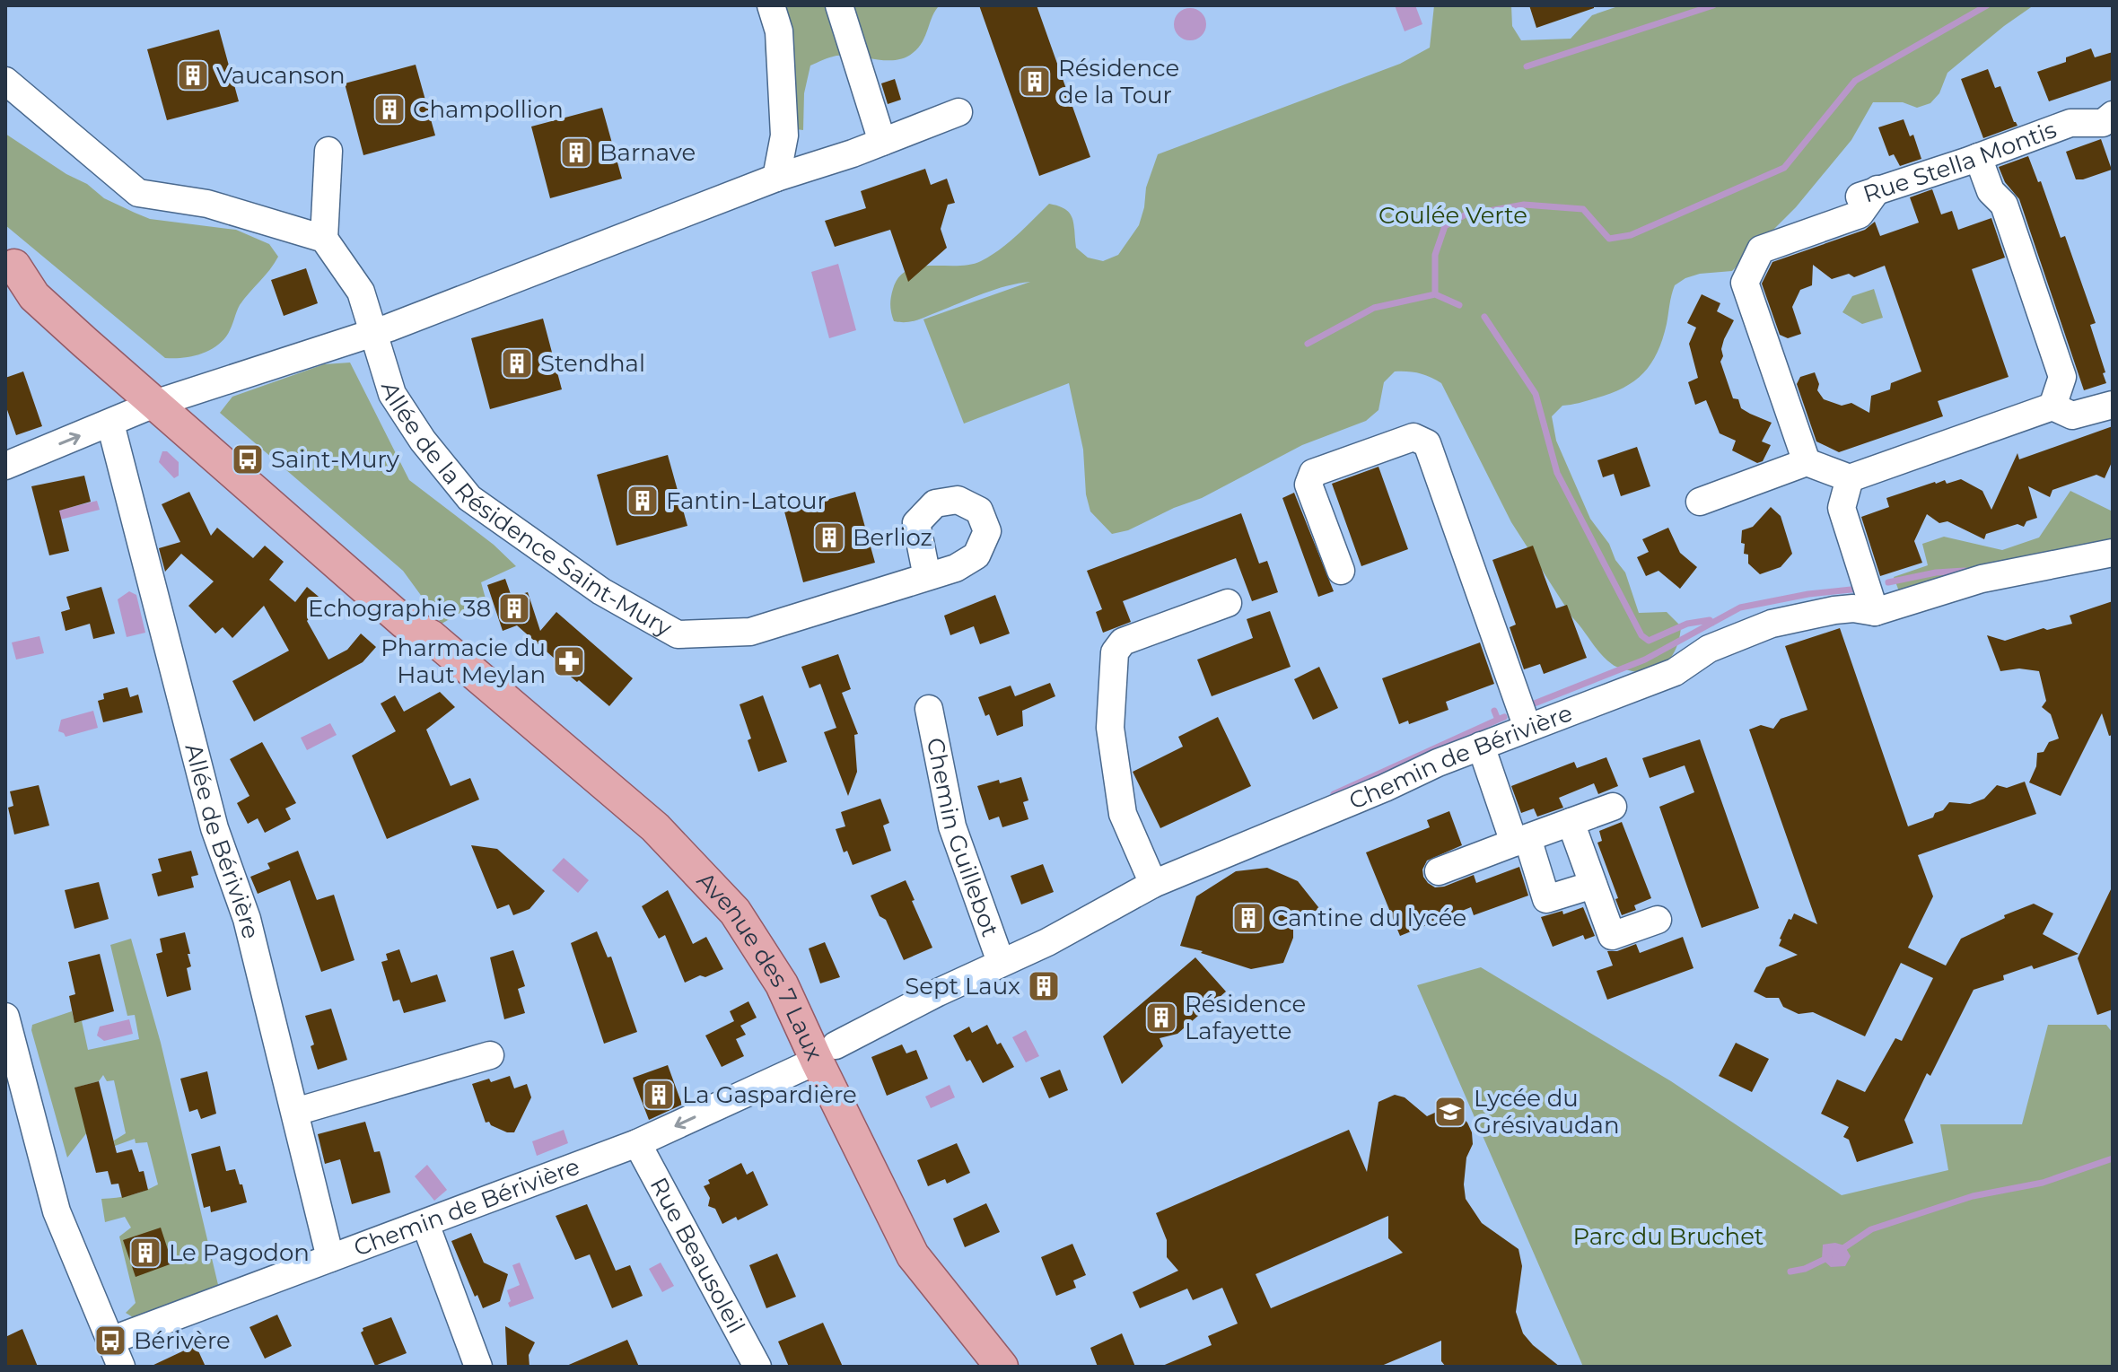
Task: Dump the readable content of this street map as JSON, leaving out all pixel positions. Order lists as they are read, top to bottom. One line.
{"streets":{"main road":["Avenue des 7 Laux"],"street":["Rue Stella Montis","Allée de la Résidence Saint-Mury","Chemin de Bérivière","Chemin Guillebot","Allée de Bérivière","Rue Beausoleil"]},"crossings":[["Chemin de Bérivière","Chemin Guillebot"],["Chemin de Bérivière","Allée de Bérivière"],["Chemin de Bérivière","Avenue des 7 Laux"],["Chemin de Bérivière","Rue Beausoleil"]],"parks":["Coulée Verte","Parc du Bruchet"],"places":{"building":["Vaucanson","Résidence de la Tour","Champollion","Barnave","Stendhal","Fantin-Latour","Berlioz","Echographie 38","Cantine du lycée","Sept Laux","Résidence Lafayette","La Gaspardière","Le Pagodon"],"bus stop":["Saint-Mury","Bérivère"],"pharmacy":["Pharmacie du Haut Meylan"],"school or university":["Lycée du Grésivaudan"]}}
